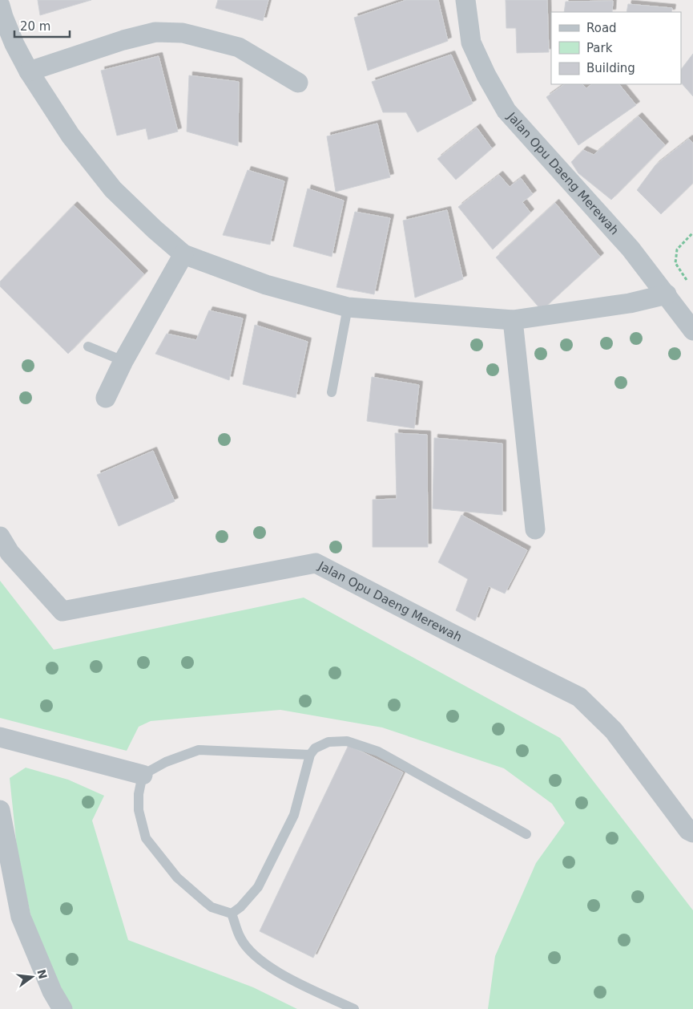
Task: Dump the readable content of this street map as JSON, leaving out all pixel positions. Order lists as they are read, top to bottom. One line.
{"streets":{"street":["Jalan Opu Daeng Merewah"]},"legend":["Road","Park","Building"],"scale_bar":"20 m","north":"right"}
